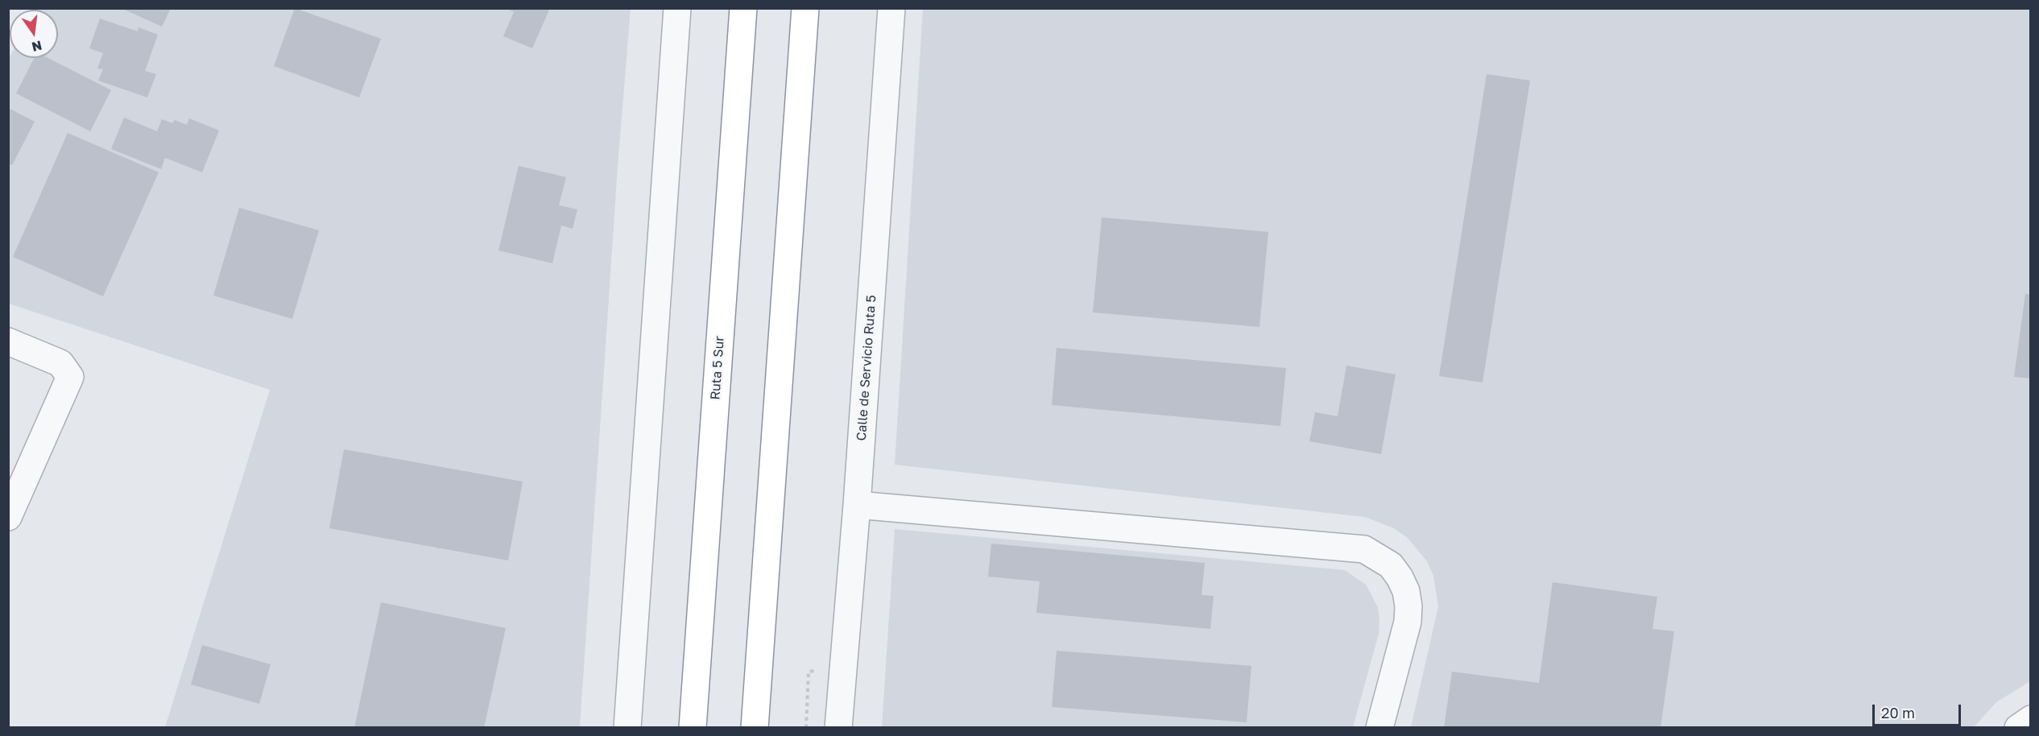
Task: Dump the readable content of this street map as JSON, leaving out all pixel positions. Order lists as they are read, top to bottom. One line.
{"streets":{"highway":["Ruta 5 Sur"],"street":["Calle de Servicio Ruta 5"]},"scale_bar":"20 m","north":"bottom"}
